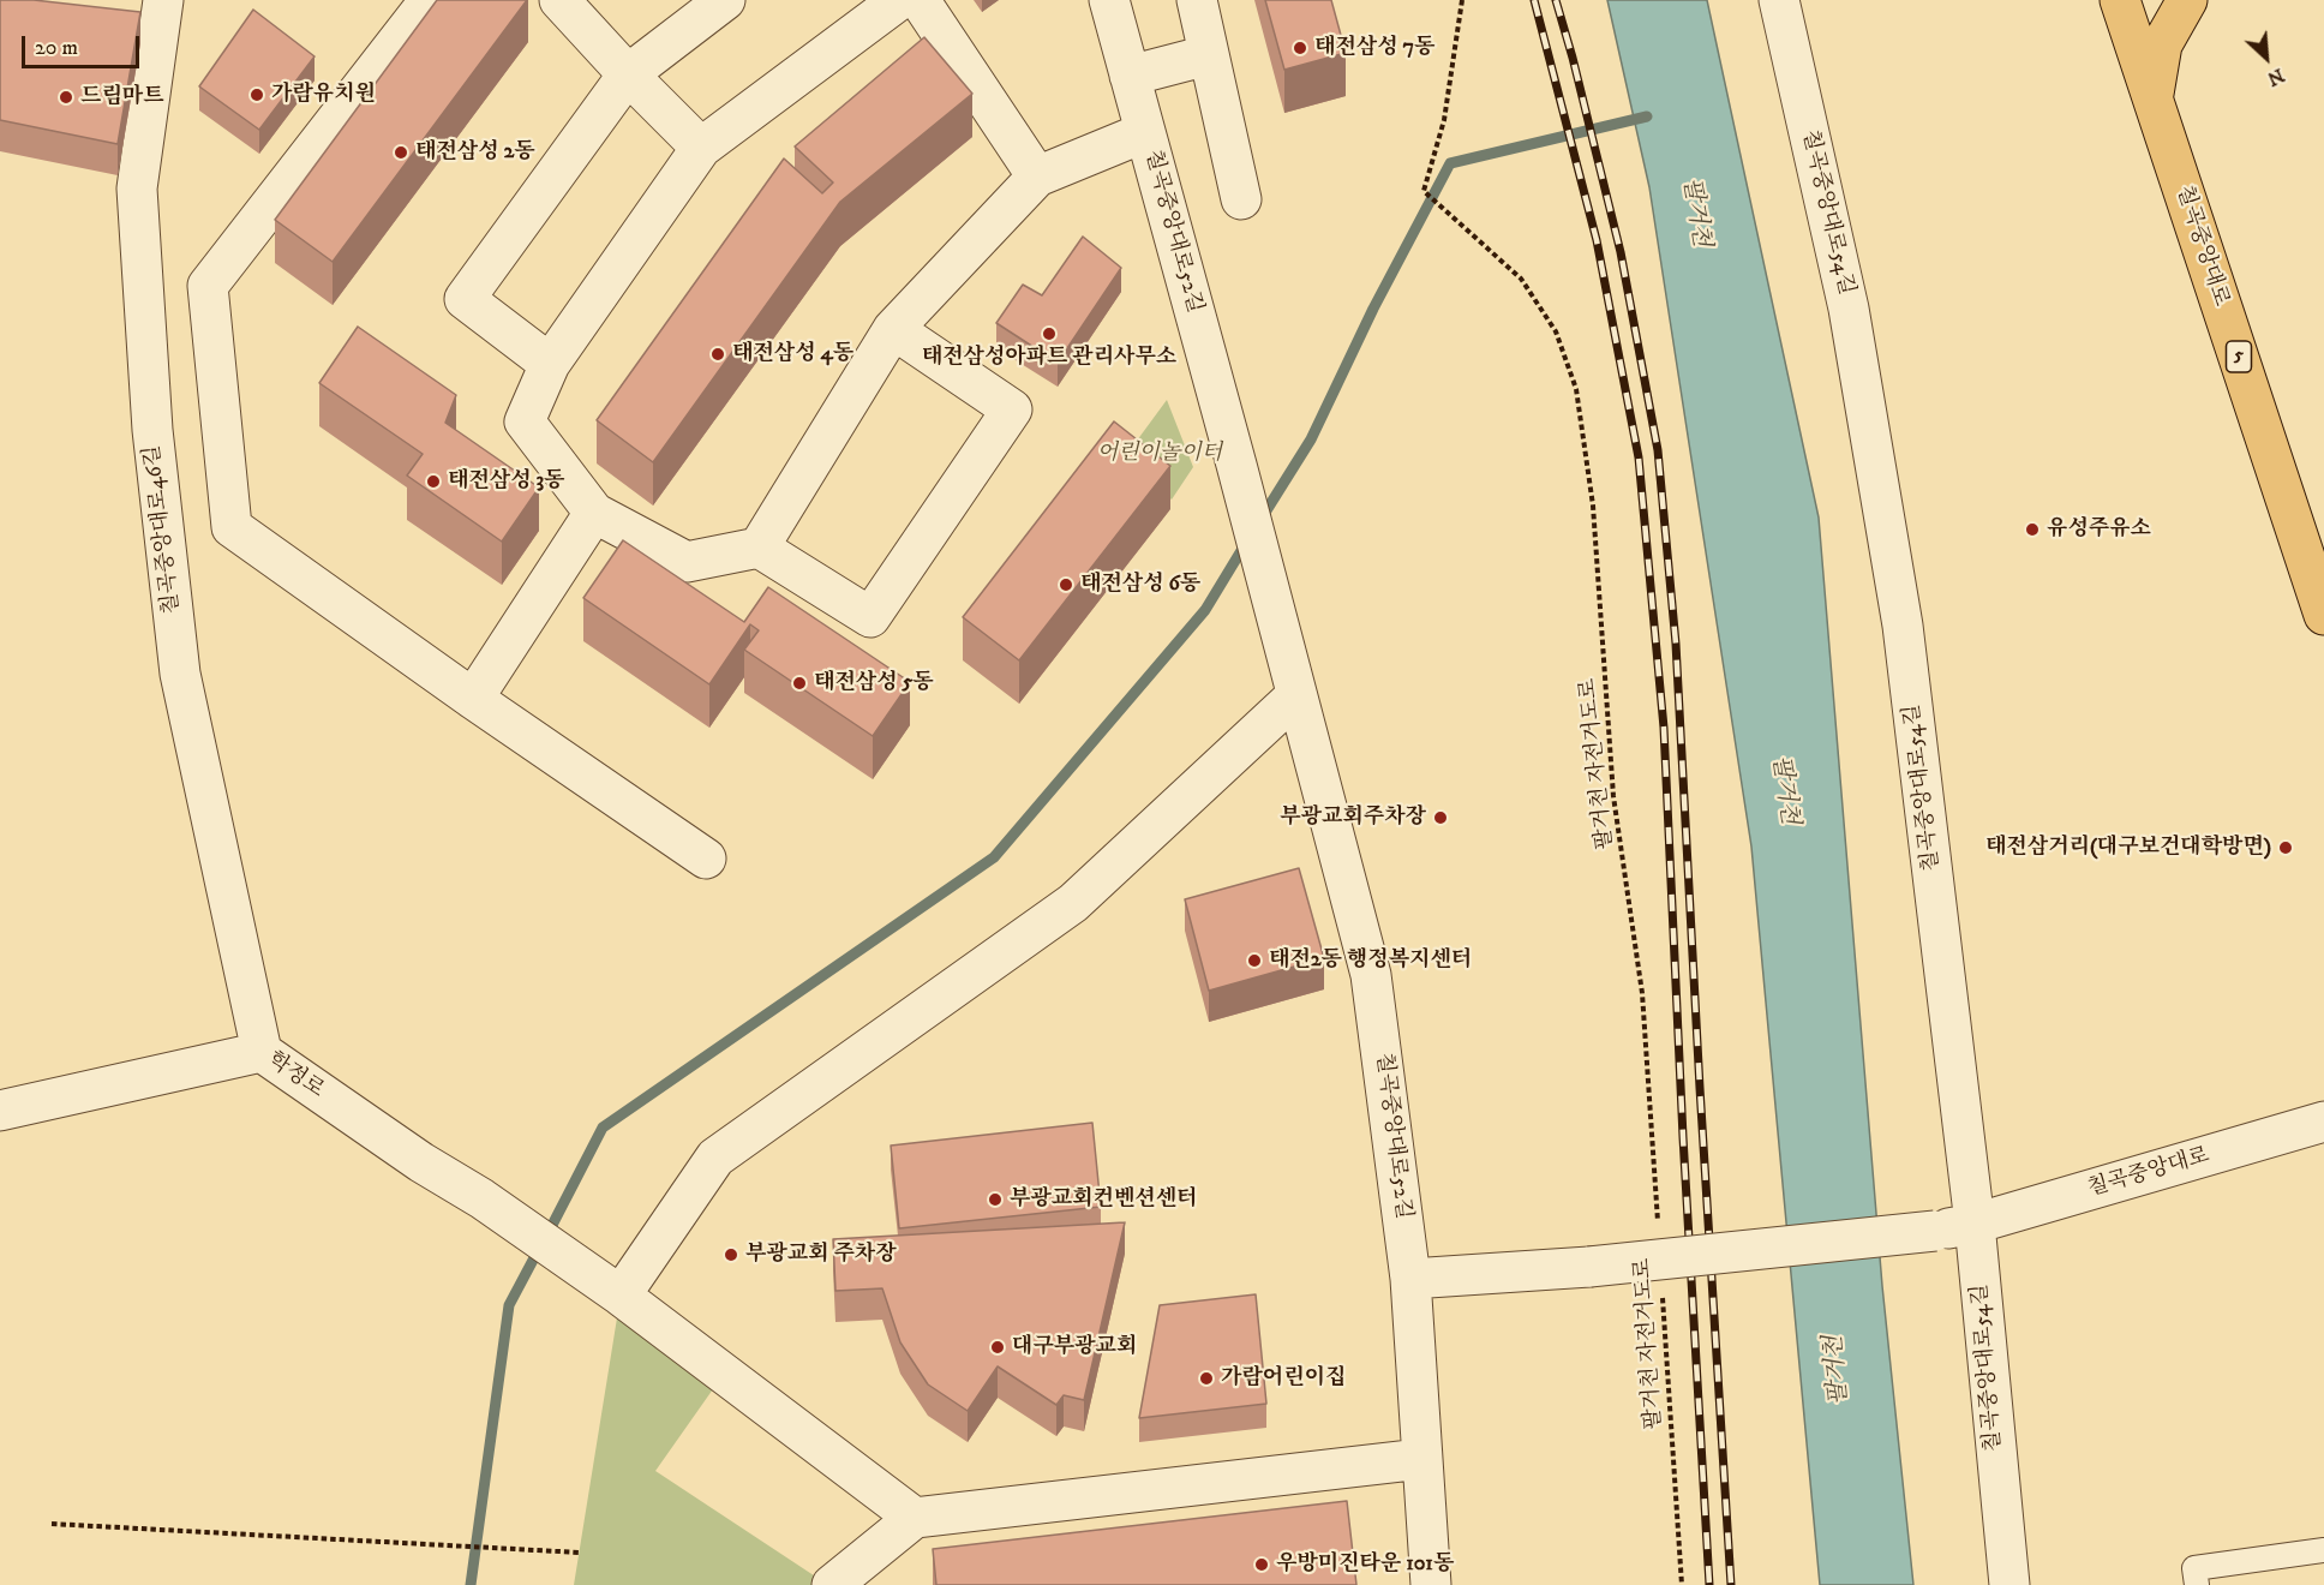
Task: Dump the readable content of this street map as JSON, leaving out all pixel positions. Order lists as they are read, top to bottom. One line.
{"streets":{"main road":["칠곡중앙대로","5"],"street":["칠곡중앙대로54길","칠곡중앙대로52길","칠곡중앙대로46길","학정로"],"path":["팔거천 자전거도로"]},"crossings":[["칠곡중앙대로54길","칠곡중앙대로"],["칠곡중앙대로52길","칠곡중앙대로"],["칠곡중앙대로46길","학정로"]],"water":["팔거천"],"parks":["어린이놀이터"],"places":["태전삼성 7동","가람유치원","드림마트","태전삼성 2동","태전삼성아파트 관리사무소","태전삼성 4동","태전삼성 3동","유성주유소","태전삼성 6동","태전삼성 5동","부광교회주차장","태전삼거리(대구보건대학방면)","태전2동 행정복지센터","부광교회컨벤션센터","부광교회 주차장","대구부광교회","가람어린이집","우방미진타운 101동"],"scale_bar":"20 m","north":"bottom right"}
